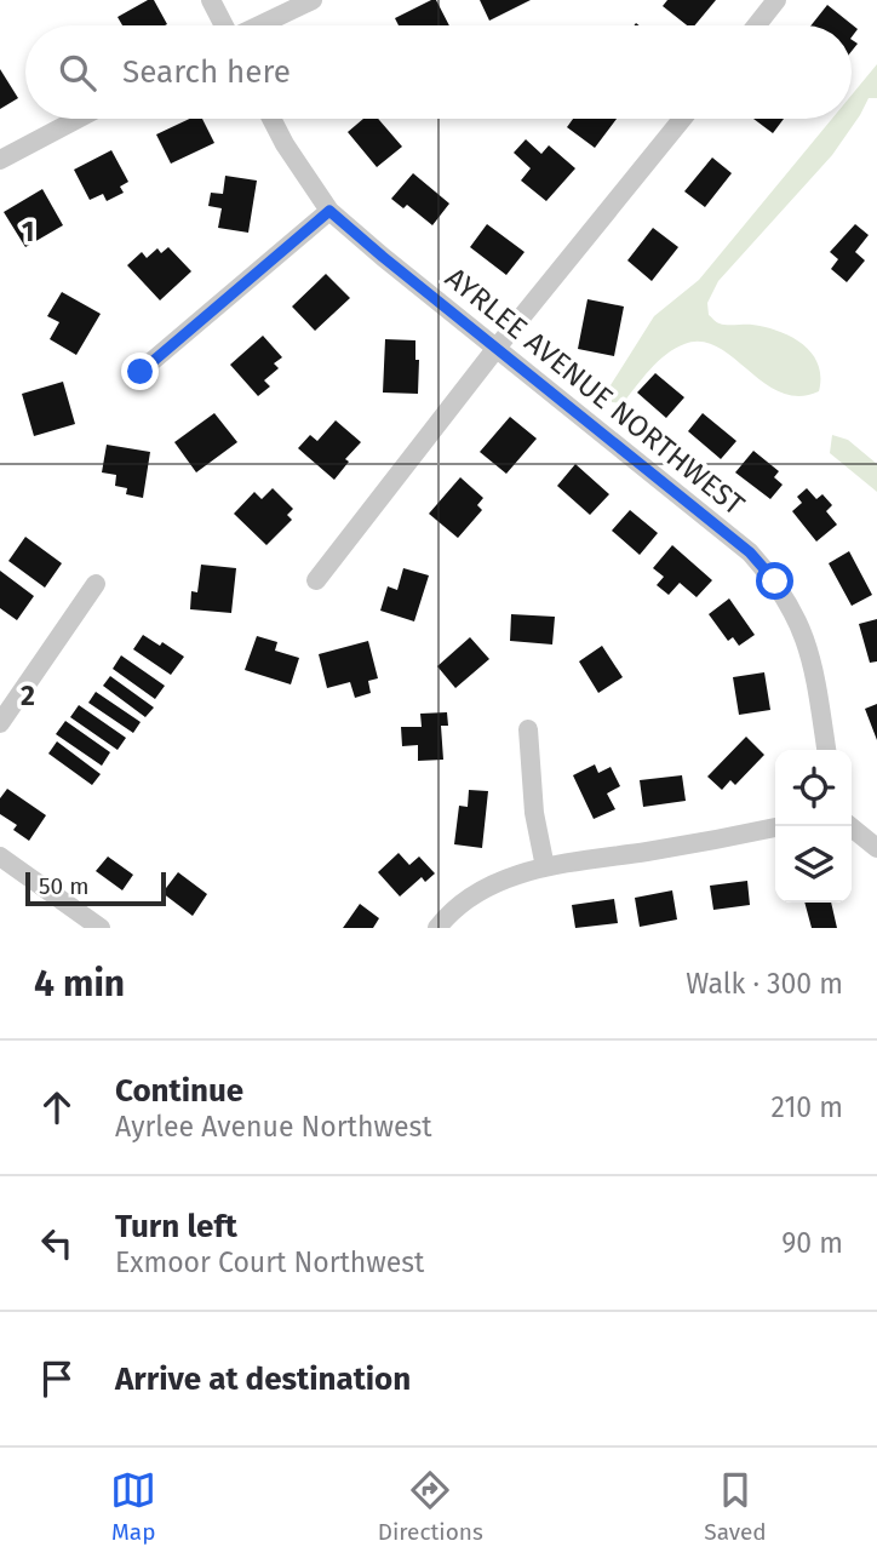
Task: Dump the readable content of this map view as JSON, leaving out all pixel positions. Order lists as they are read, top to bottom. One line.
{"streets":{"street":["AYRLEE AVENUE NORTHWEST"]},"scale_bar":"50 m","page":{"search":"Search here","scale":"50 m","heading":["4 min","Walk · 300 m"],"list":[["Continue","Ayrlee Avenue Northwest","210 m"],["Turn left","Exmoor Court Northwest","90 m"],"Arrive at destination"],"nav":["Map","Directions","Saved"]},"grid":{"rows":["1","2"]}}
